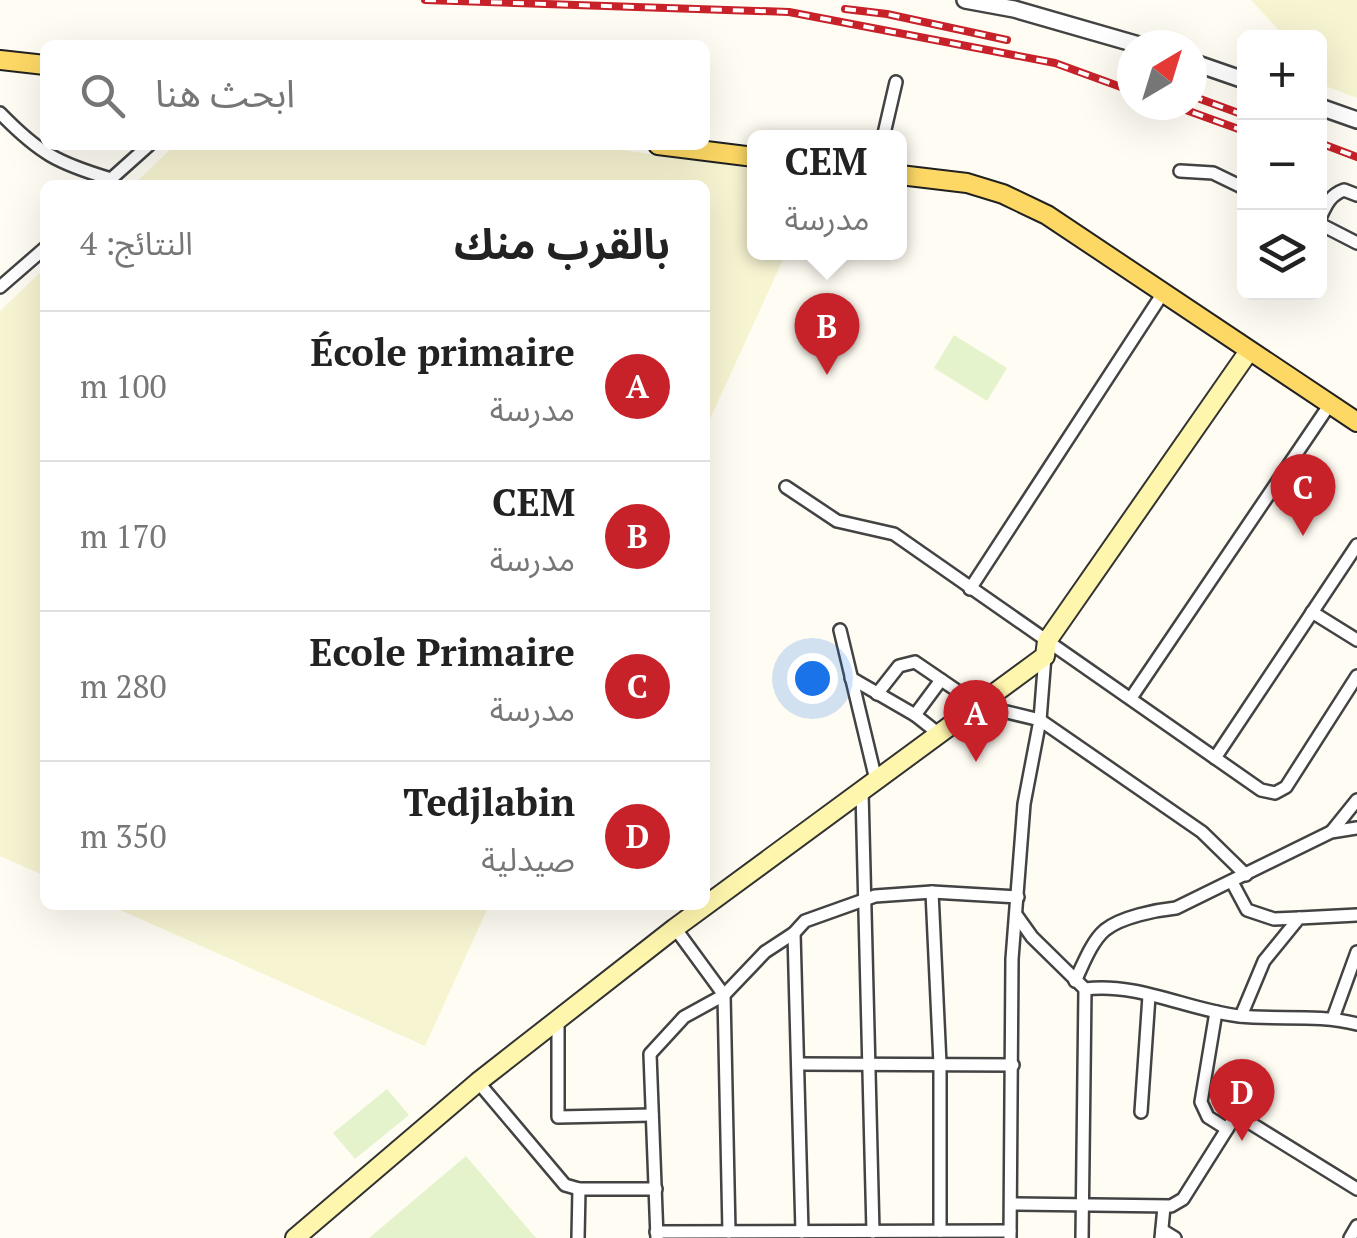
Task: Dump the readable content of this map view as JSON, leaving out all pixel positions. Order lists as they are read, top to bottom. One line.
{"north":"top right","page":{"map_buttons":["+","−"],"search":"ابحث هنا","popup":["CEM","مدرسة"],"heading":["بالقرب منك","النتائج: 4"],"pins":["B","C","A","D"],"list":[{"mark":"A","name":"École primaire","note":"مدرسة","value":"100 m"},{"mark":"B","name":"CEM","note":"مدرسة","value":"170 m"},{"mark":"C","name":"Ecole Primaire","note":"مدرسة","value":"280 m"},{"mark":"D","name":"Tedjlabin","note":"صيدلية","value":"350 m"}]}}
